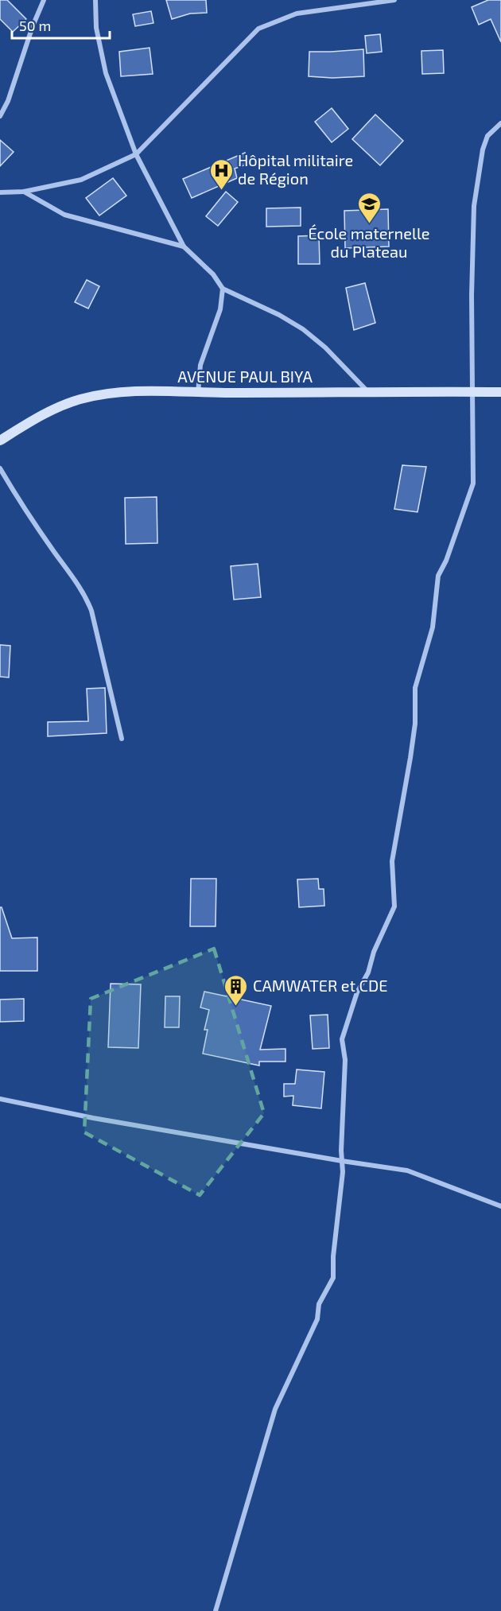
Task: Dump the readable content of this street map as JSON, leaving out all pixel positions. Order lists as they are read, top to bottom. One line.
{"streets":{"main road":["AVENUE PAUL BIYA"]},"places":{"hospital":["Hôpital militaire de Région"],"school or university":["École maternelle du Plateau"],"building":["CAMWATER et CDE"]},"scale_bar":"50 m"}
